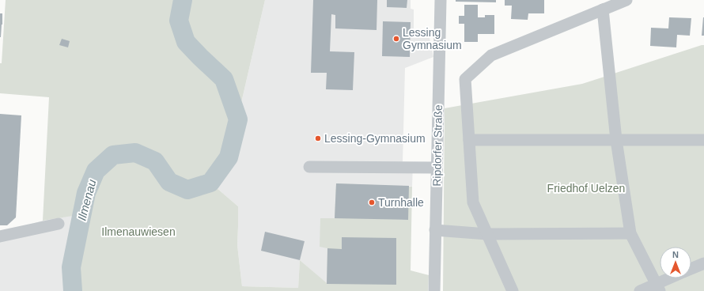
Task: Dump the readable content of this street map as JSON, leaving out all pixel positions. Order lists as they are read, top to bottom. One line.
{"streets":{"street":["Ripdorfer Straße"]},"water":["Ilmenau"],"parks":["Friedhof Uelzen","Ilmenauwiesen"],"places":["Lessing Gymnasium","Lessing-Gymnasium","Turnhalle"],"north":"top"}
